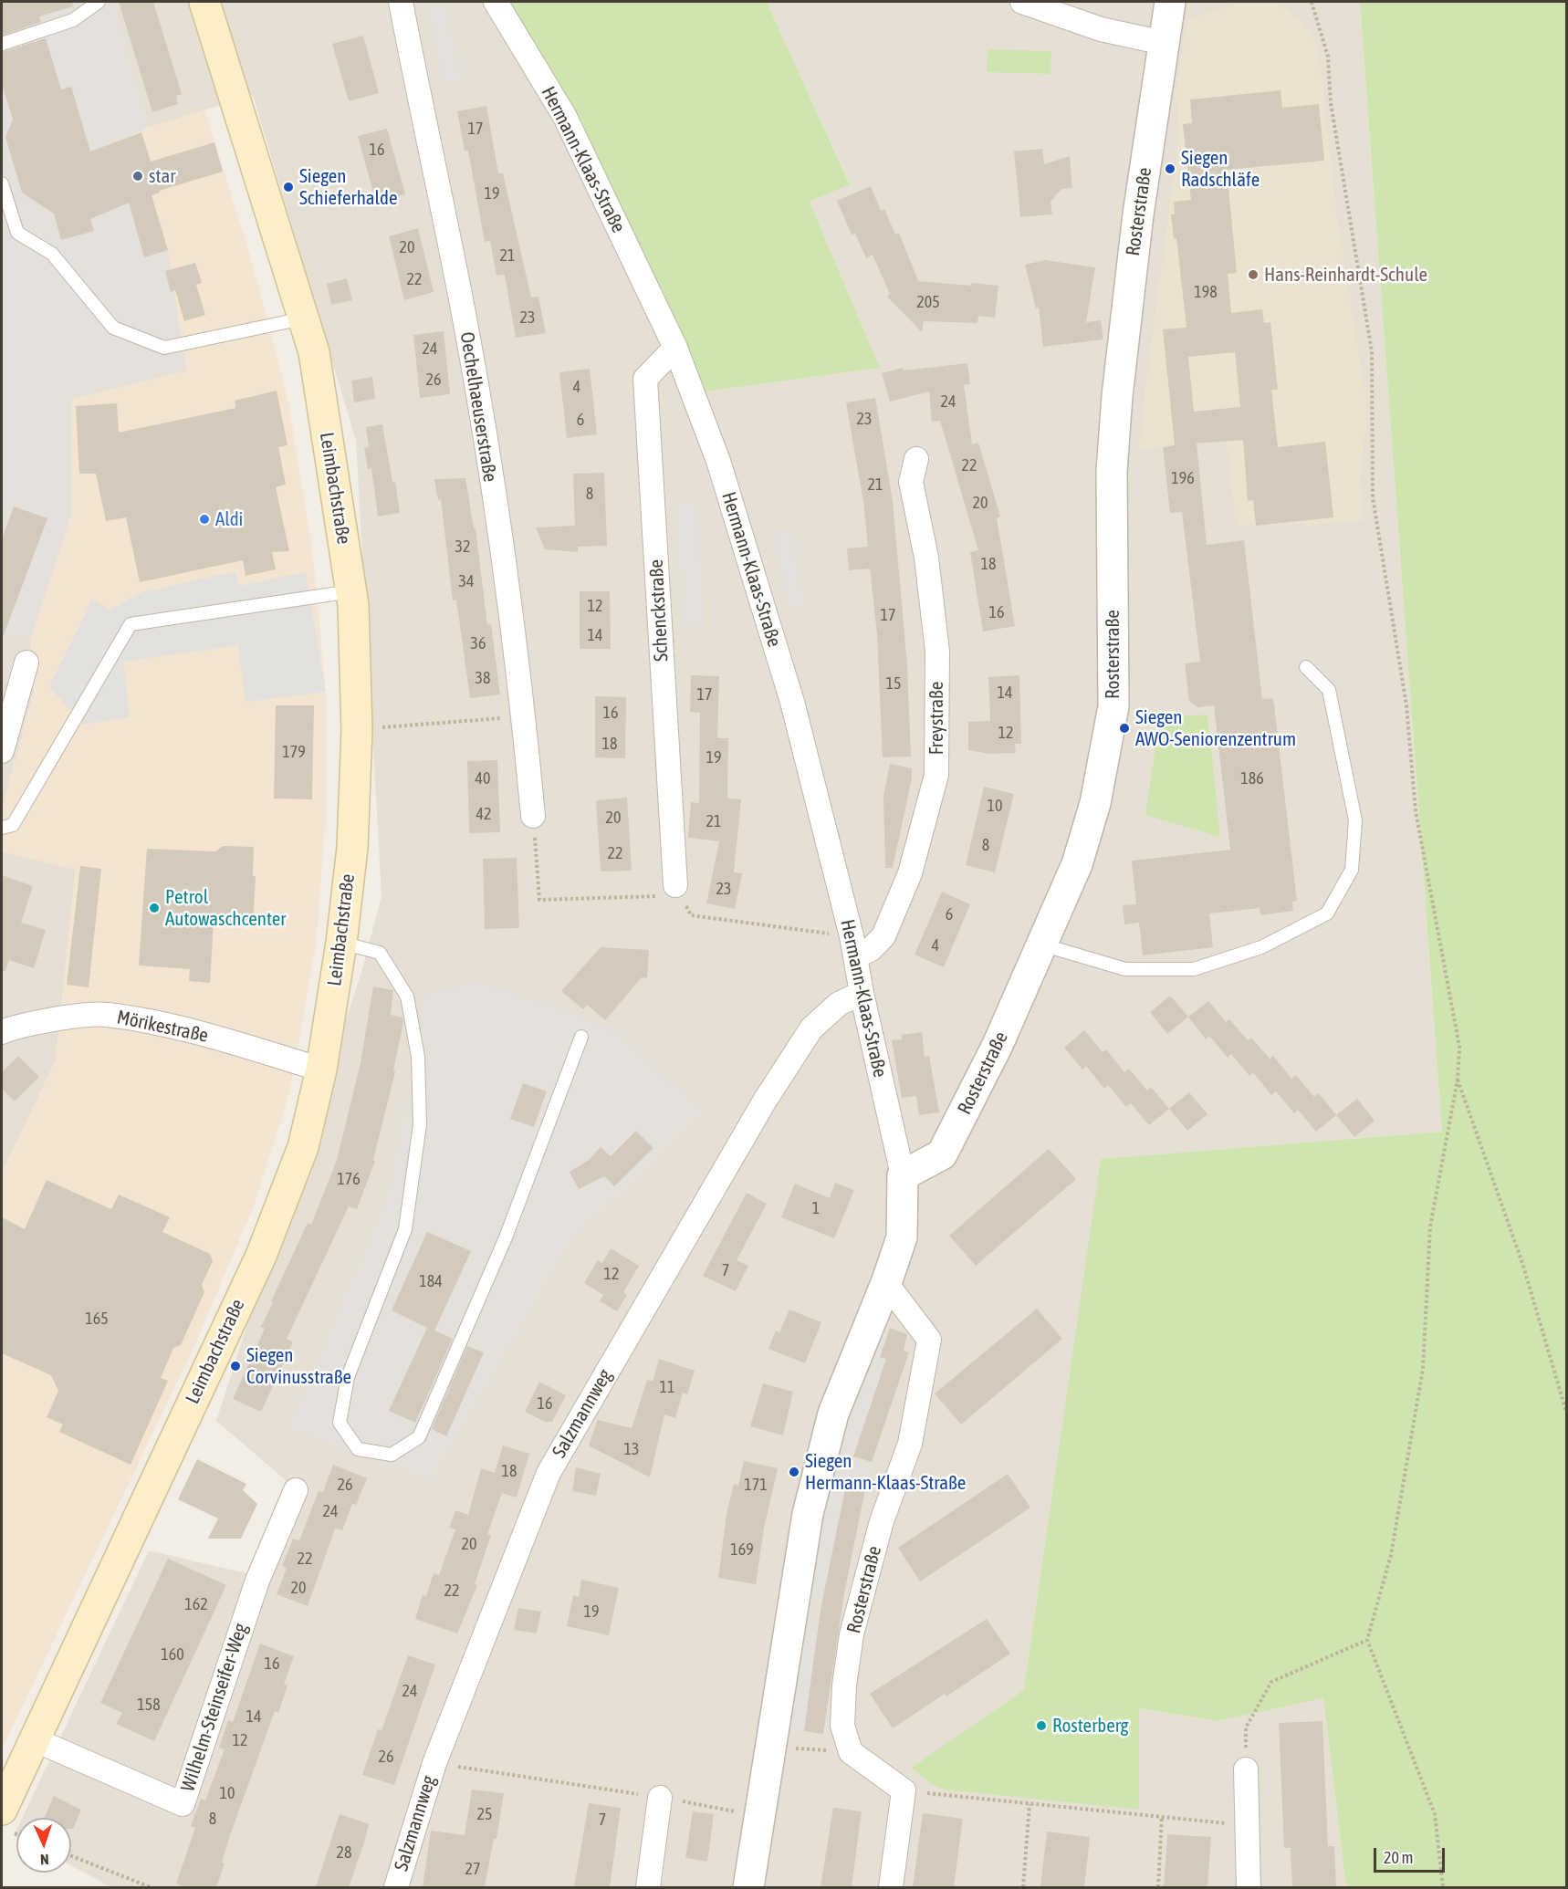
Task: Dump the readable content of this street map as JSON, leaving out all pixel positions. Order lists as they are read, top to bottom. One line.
{"streets":{"main road":["Leimbachstraße"],"street":["Hermann-Klaas-Straße","Rosterstraße","Oechelhaeuserstraße","Schenckstraße","Freystraße","Mörikestraße","Salzmannweg","Wilhelm-Steinseifer-Weg"]},"crossings":[["Hermann-Klaas-Straße","Rosterstraße"],["Hermann-Klaas-Straße","Schenckstraße"],["Hermann-Klaas-Straße","Freystraße"],["Hermann-Klaas-Straße","Salzmannweg"],["Leimbachstraße","Mörikestraße"],["Leimbachstraße","Wilhelm-Steinseifer-Weg"]],"places":["Siegen Radschläfe","star","Siegen Schieferhalde","Hans-Reinhardt-Schule","Aldi","Siegen AWO-Seniorenzentrum","Petrol Autowaschcenter","Siegen Corvinusstraße","Siegen Hermann-Klaas-Straße","Rosterberg"],"house_numbers":["17","16","19","20","21","22","198","205","23","24","26","4","24","23","6","22","196","21","8","20","32","18","34","12","16","17","14","36","38","15","14","17","16","12","18","179","19","40","186","10","42","20","21","8","22","23","6","4","176","1","7","12","184","165","11","16","13","18","26","171","24","20","169","22","20","22","162","19","160","16","24","158","14","12","26","10","25","8","7","28","27"],"scale_bar":"20 m","north":"bottom"}
